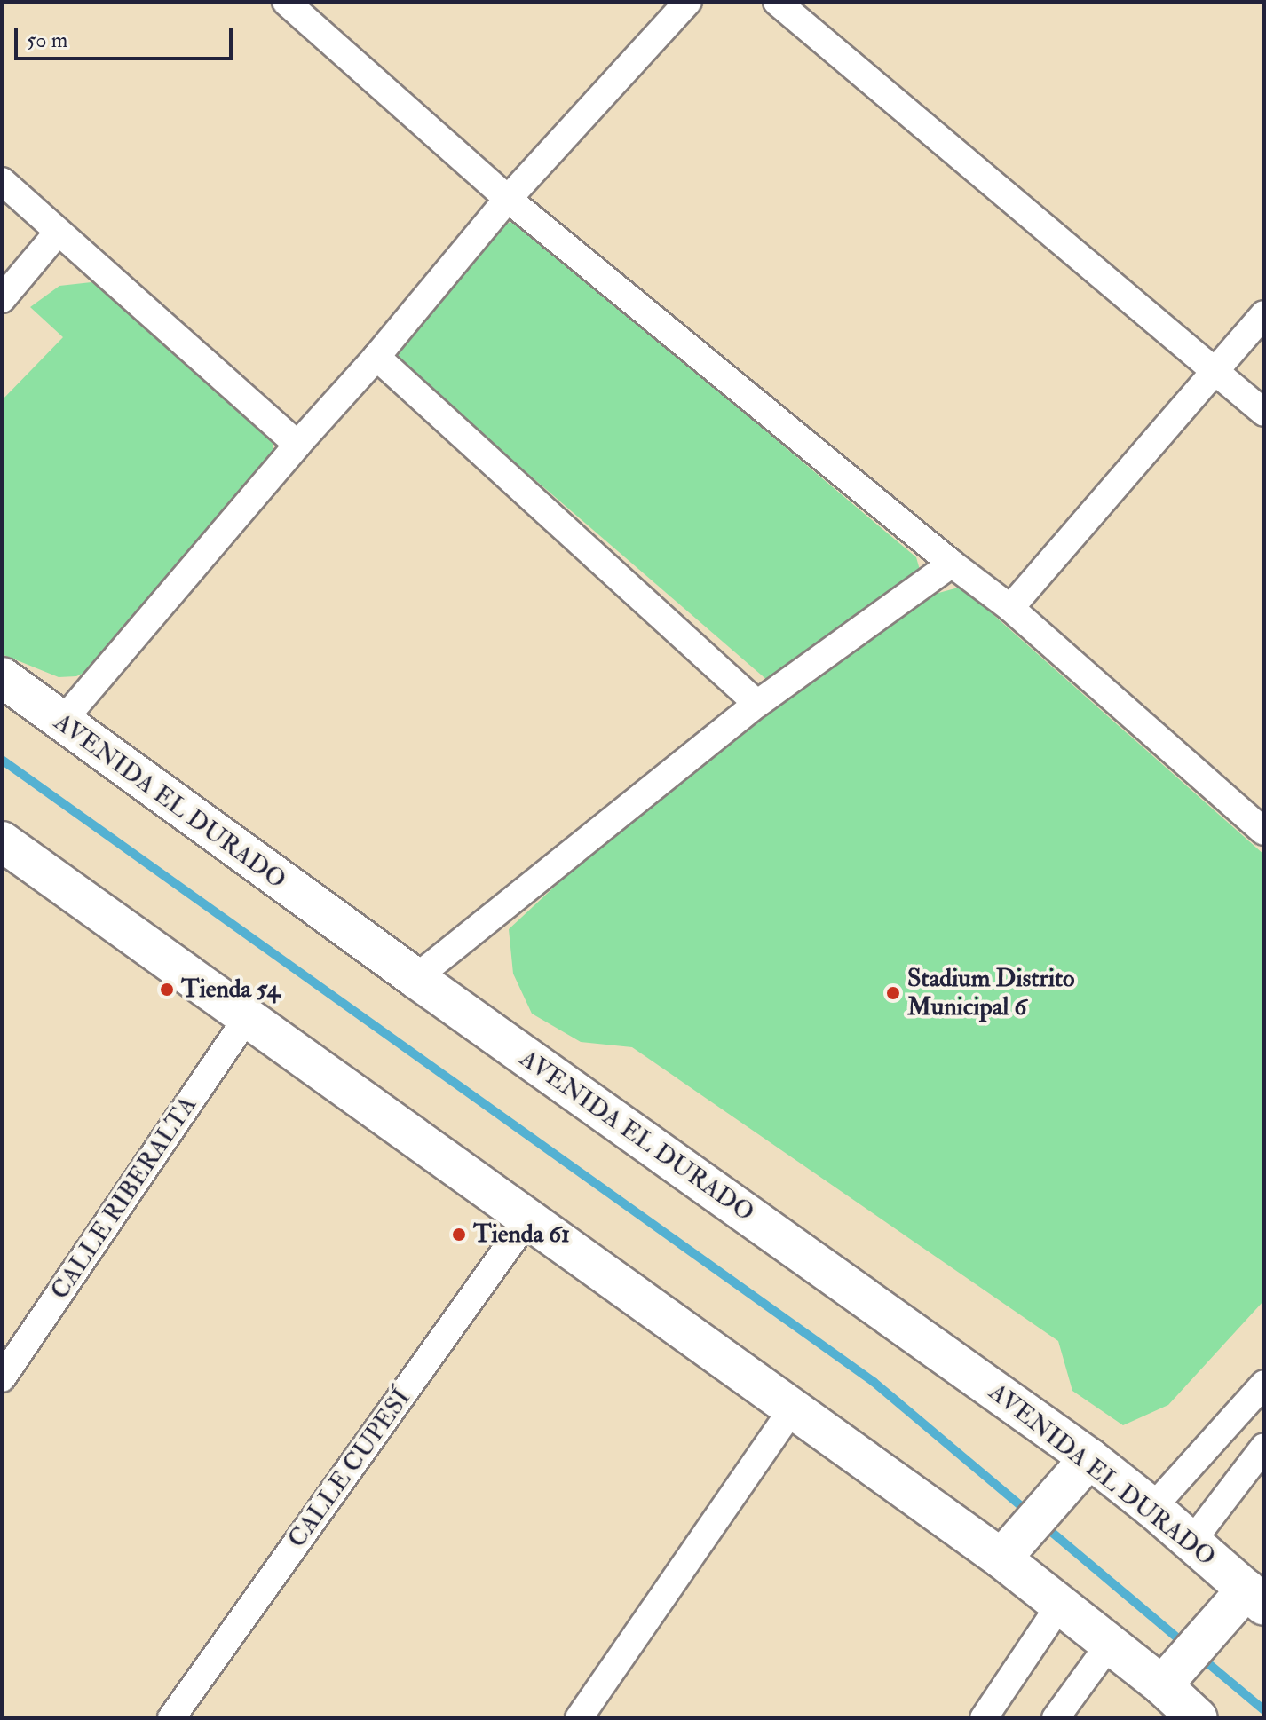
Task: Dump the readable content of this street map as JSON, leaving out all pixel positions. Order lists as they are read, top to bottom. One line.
{"streets":{"main road":["AVENIDA EL DURADO"],"street":["CALLE RIBERALTA","CALLE CUPESÍ"]},"places":["Tienda 54","Stadium Distrito Municipal 6","Tienda 61"],"scale_bar":"50 m"}
